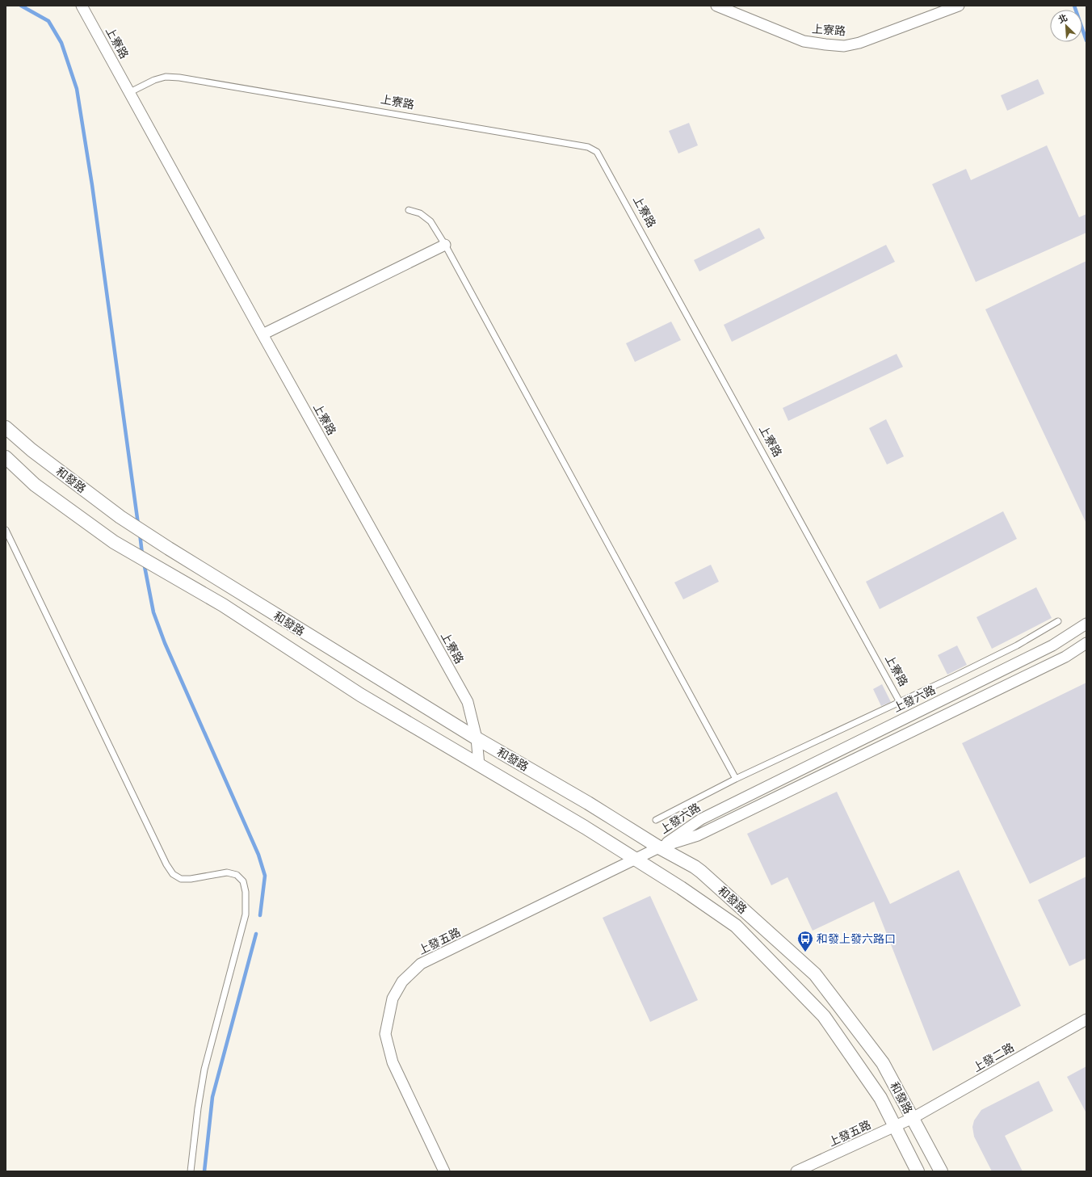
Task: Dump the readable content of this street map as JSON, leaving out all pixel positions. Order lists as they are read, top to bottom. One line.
{"streets":{"street":["上寮路","和發路","上發六路","上發五路","上發二路"]},"crossings":[["上寮路","和發路"],["和發路","上發六路"],["和發路","上發五路"],["和發路","上發二路"],["上發六路","上發五路"],["上發五路","上發二路"]],"places":{"bus stop":["和發上發六路口"]},"north":"top left"}
